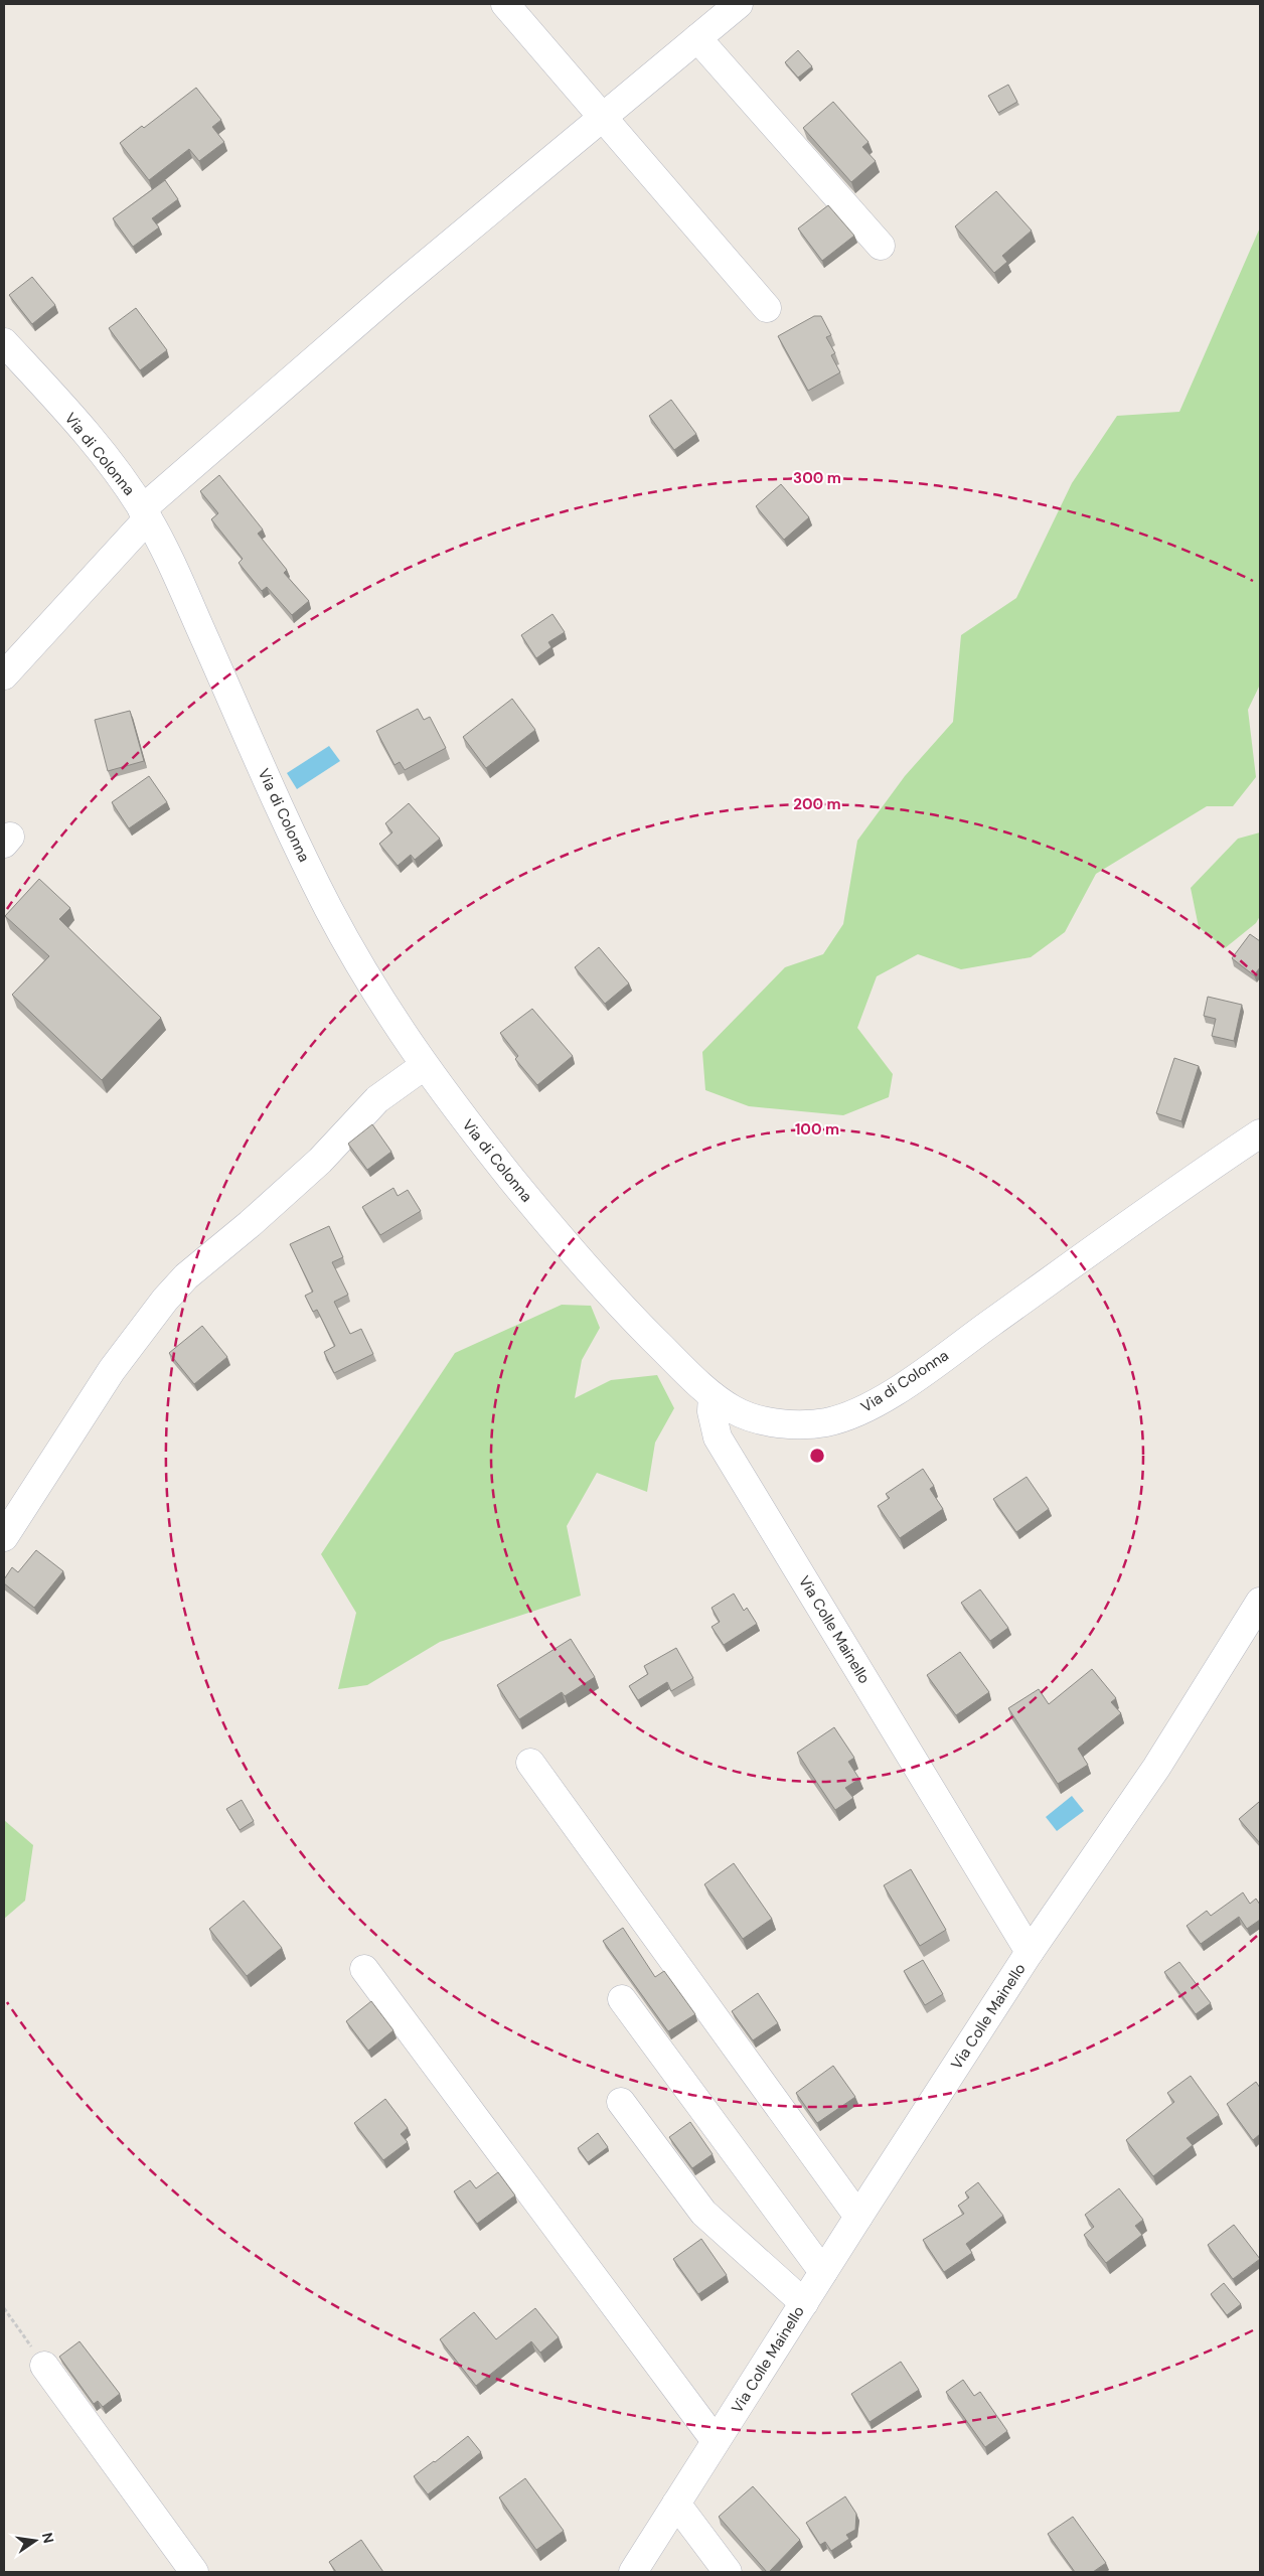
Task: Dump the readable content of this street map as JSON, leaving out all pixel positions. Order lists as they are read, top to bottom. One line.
{"streets":{"street":["Via di Colonna","Via Colle Mainello"]},"crossings":[["Via di Colonna","Via Colle Mainello"]],"north":"right","rings":["300 m","200 m","100 m"]}
